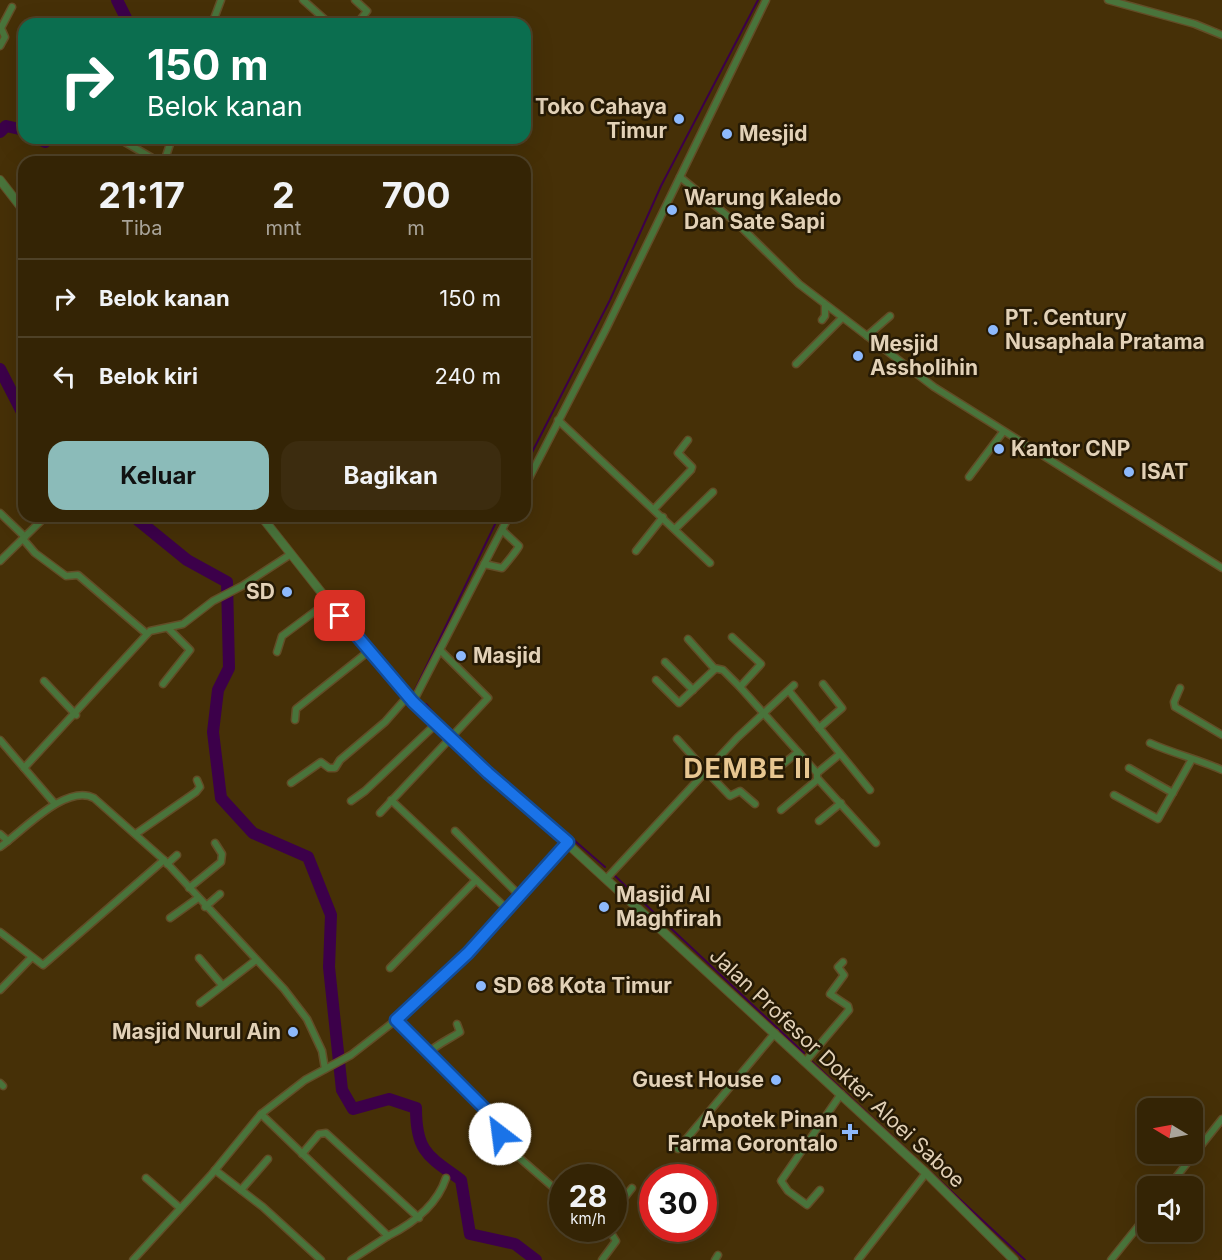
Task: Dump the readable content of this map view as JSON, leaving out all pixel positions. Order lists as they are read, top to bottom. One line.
{"streets":{"street":["Jalan Profesor Dokter Aloei Saboe"]},"districts":["DEMBE II"],"places":{"other":["Toko Cahaya Timur","Mesjid","Warung Kaledo Dan Sate Sapi","PT. Century Nusaphala Pratama","Mesjid Assholihin","Kantor CNP","ISAT","SD","Masjid","Masjid Al Maghfirah","SD 68 Kota Timur","Masjid Nurul Ain","Guest House"],"health":["Apotek Pinan Farma Gorontalo"]},"north":"left","page":{"turn":["150 m","Belok kanan"],"eta":["21:17","Tiba","2","mnt","700","m"],"list":[{"name":"Belok kanan","value":"150 m"},{"name":"Belok kiri","value":"240 m"}],"buttons":["Keluar","Bagikan"],"speed":"28 km/h","limit":"30"}}
